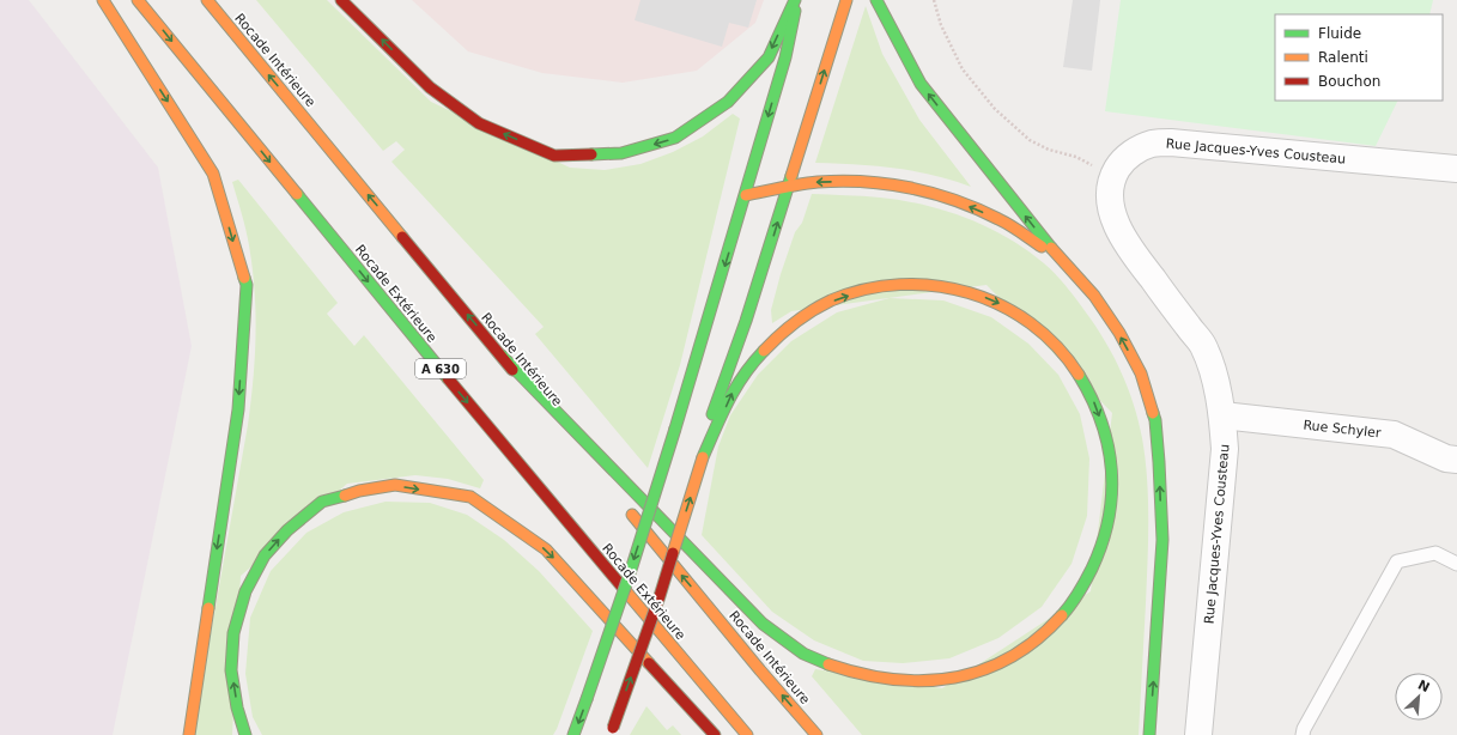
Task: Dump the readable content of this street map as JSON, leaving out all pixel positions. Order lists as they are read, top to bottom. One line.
{"streets":{"main road":["Rocade Intérieure","Rocade Extérieure","A 630"],"street":["Rue Jacques-Yves Cousteau","Rue Schyler"]},"crossings":[["Rue Jacques-Yves Cousteau","Rue Schyler"]],"one_way":["Rocade Intérieure","Rocade Extérieure"],"legend":["Fluide","Ralenti","Bouchon"],"north":"top right"}
